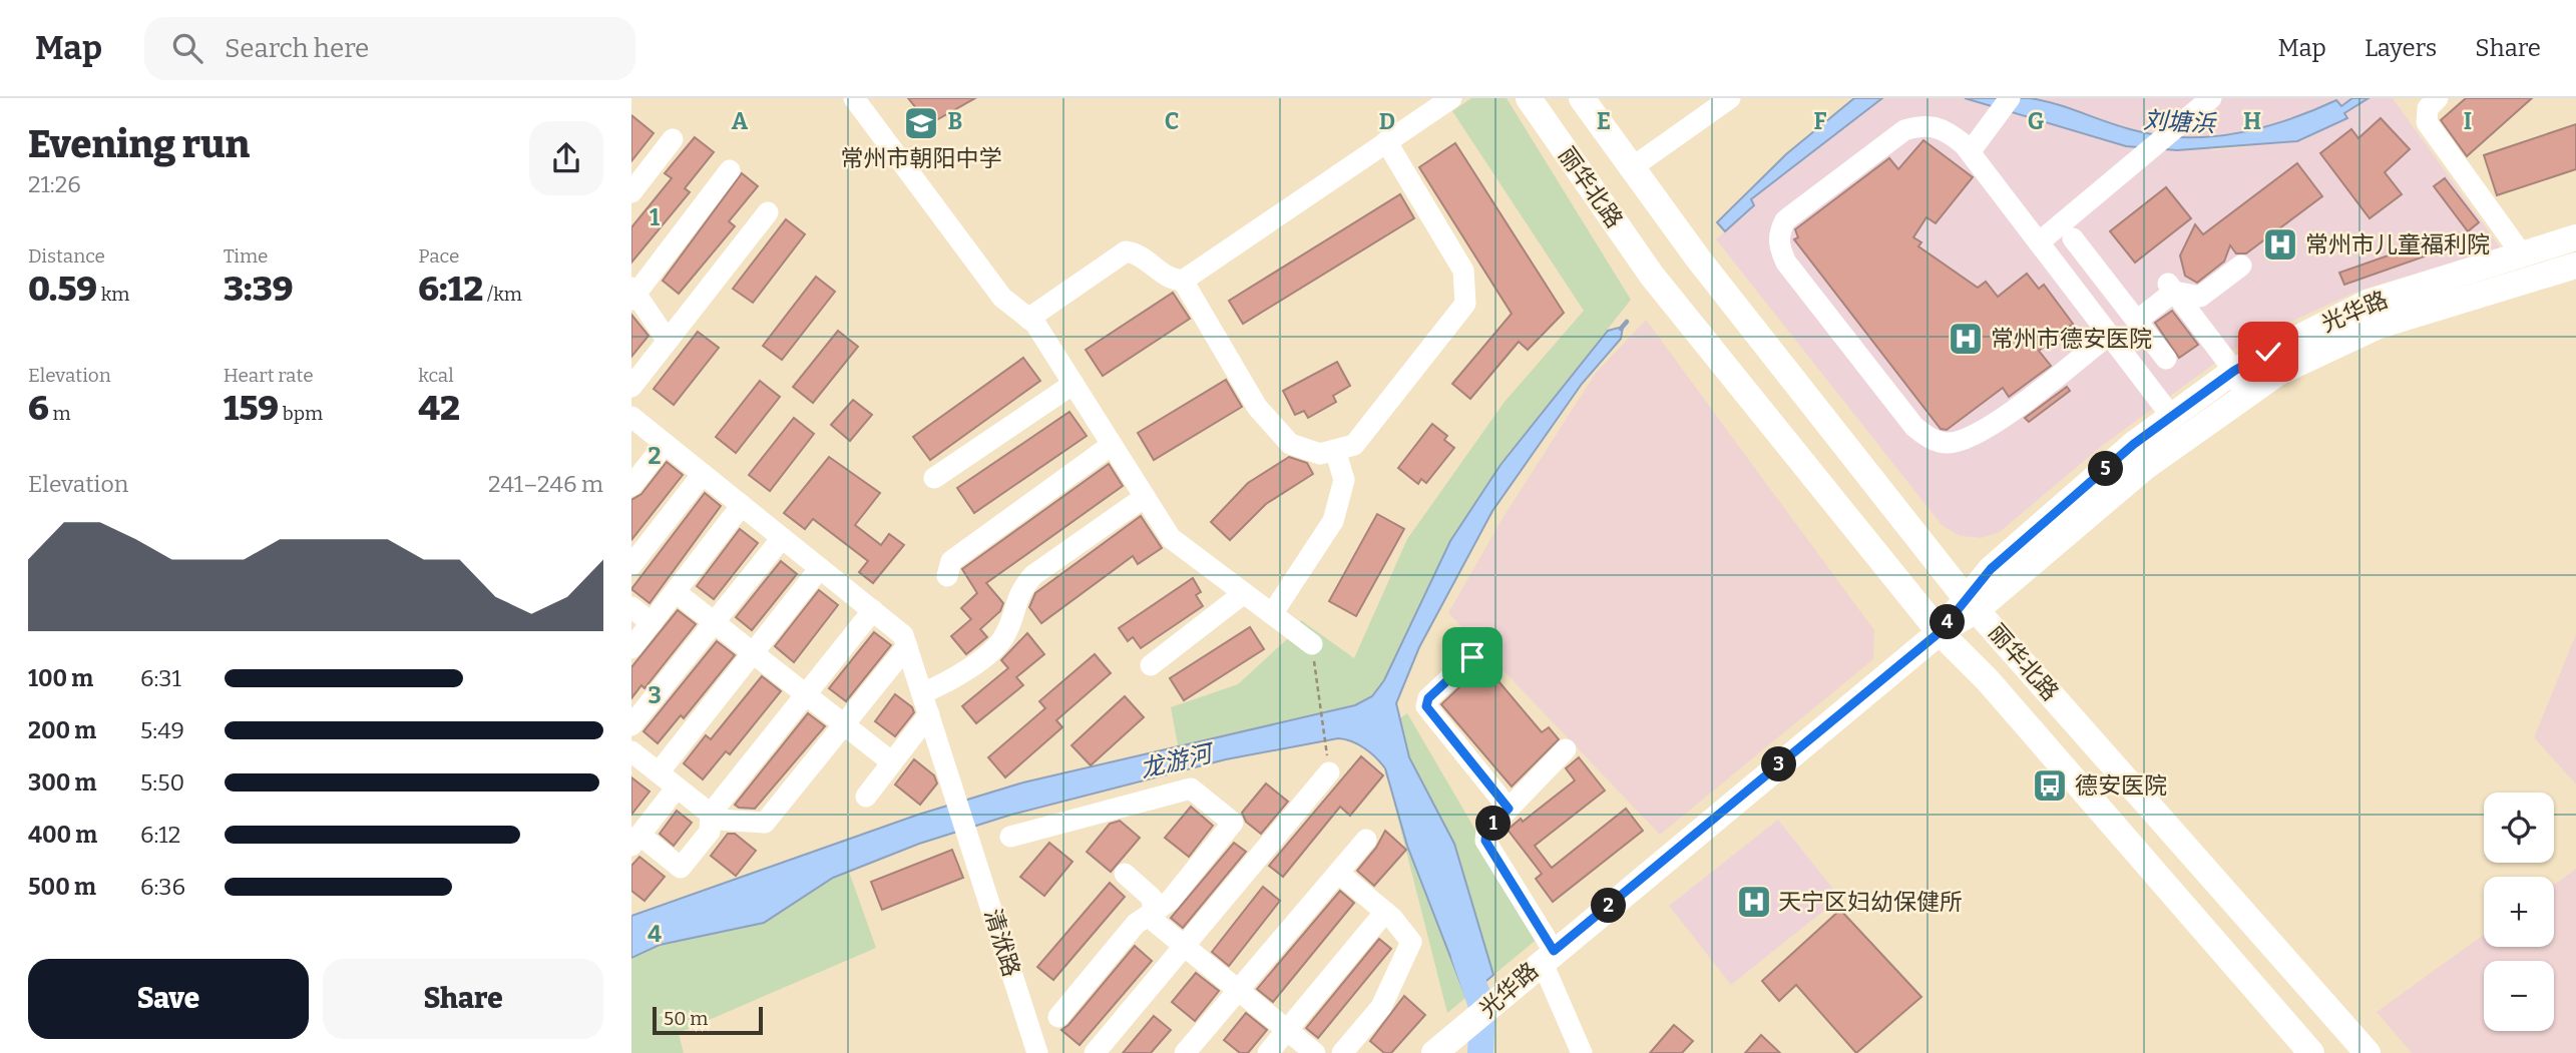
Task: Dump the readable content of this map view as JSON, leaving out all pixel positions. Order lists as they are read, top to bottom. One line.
{"streets":{"main road":["丽华北路","光华路"],"street":["清洑路"]},"crossings":[["丽华北路","光华路"]],"water":["刘塘浜","龙游河"],"places":{"school or university":["常州市朝阳中学"],"hospital":["常州市儿童福利院","常州市德安医院","天宁区妇幼保健所"],"bus stop":["德安医院"]},"scale_bar":"50 m","page":{"header":"Map","search":"Search here","nav":["Map","Layers","Share"],"heading":["Evening run","21:26"],"stats":[["Distance","0.59 km"],["Time","3:39"],["Pace","6:12 /km"],["Elevation","6 m"],["Heart rate","159 bpm"],["kcal","42"]],"pins":["5","4","3","1","2"],"chart":["Elevation","241–246 m"],"list":[{"name":"100 m","note":"6:31"},{"name":"200 m","note":"5:49"},{"name":"300 m","note":"5:50"},{"name":"400 m","note":"6:12"},{"name":"500 m","note":"6:36"}],"map_buttons":["+","−"],"buttons":["Save","Share"],"scale":"50 m"},"grid":{"columns":["A","B","C","D","E","F","G","H","I"],"rows":["1","2","3","4"]}}
